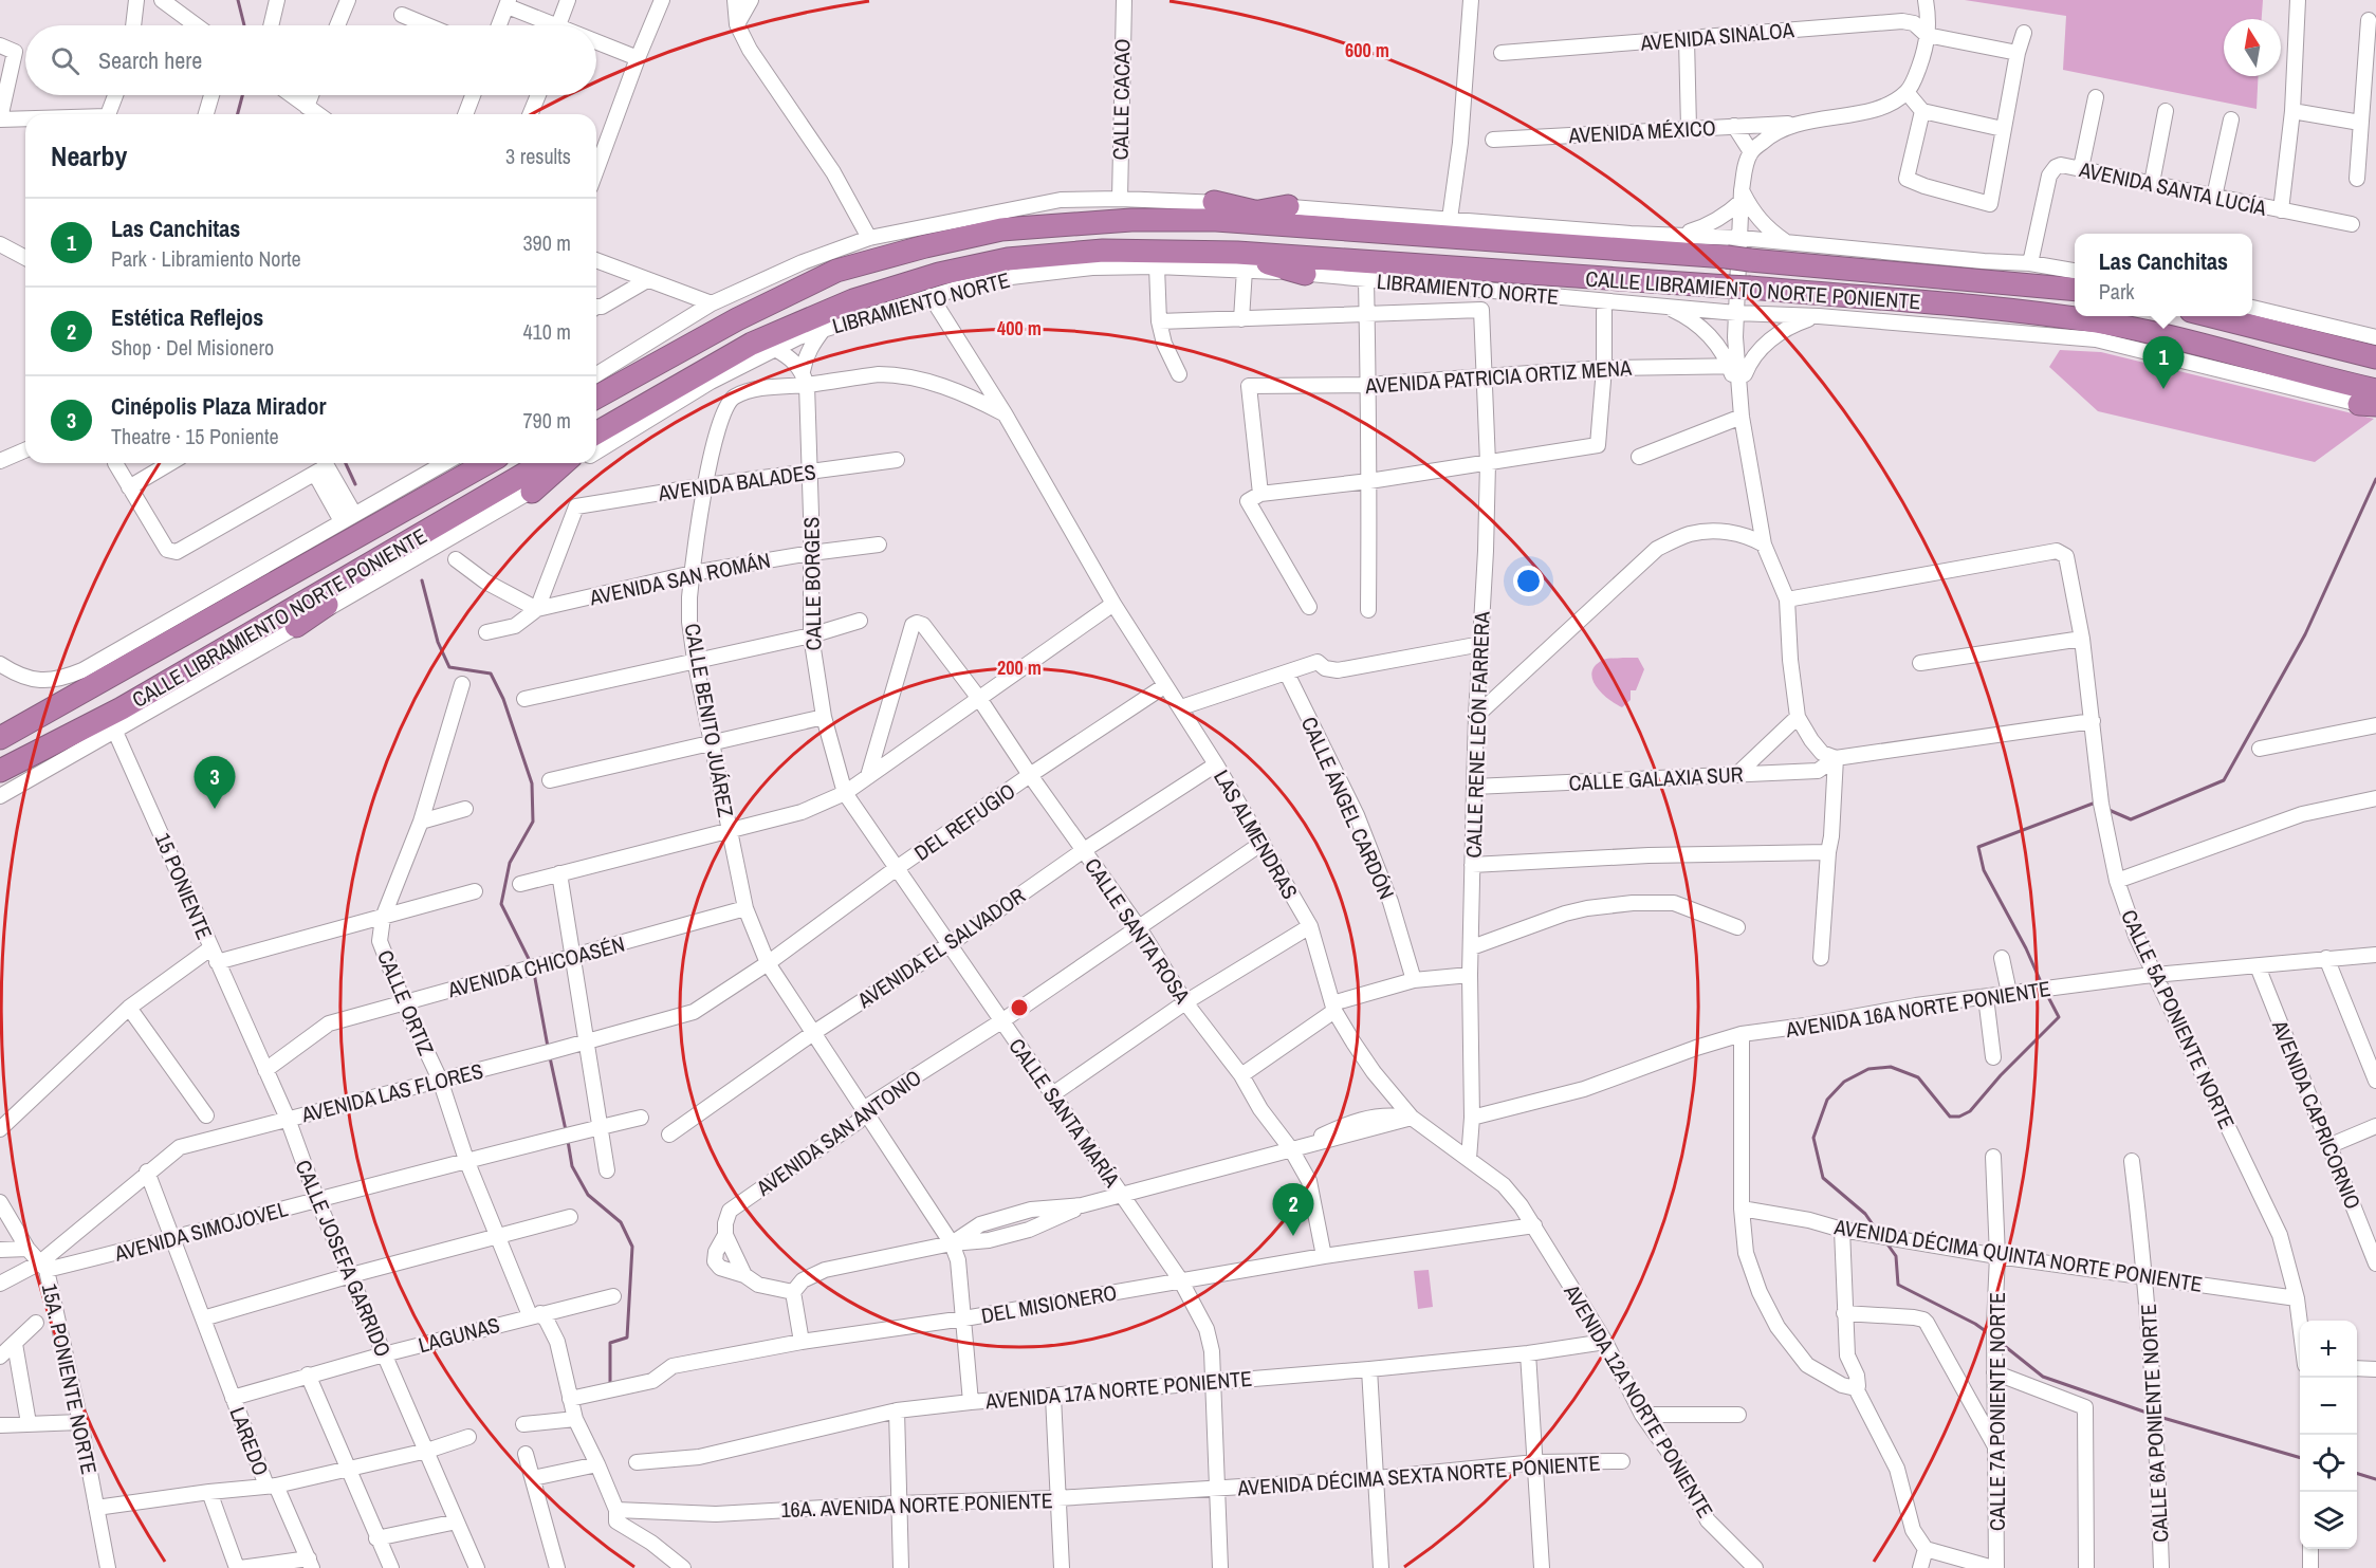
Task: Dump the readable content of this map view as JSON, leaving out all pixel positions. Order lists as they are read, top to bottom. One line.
{"streets":{"highway":["CALLE LIBRAMIENTO NORTE PONIENTE"],"street":["AVENIDA SINALOA","CALLE CACAO","AVENIDA MÉXICO","AVENIDA SANTA LUCÍA","LIBRAMIENTO NORTE","AVENIDA PATRICIA ORTIZ MENA","AVENIDA BALADES","AVENIDA SAN ROMÁN","CALLE BORGES","CALLE BENITO JUÁREZ","CALLE RENE LEÓN FARRERA","CALLE GALAXIA SUR","CALLE ÁNGEL CARDÓN","DEL REFUGIO","LAS ALMENDRAS","15 PONIENTE","CALLE SANTA ROSA","AVENIDA EL SALVADOR","AVENIDA CHICOASÉN","CALLE ORTIZ","AVENIDA 16A NORTE PONIENTE","CALLE 5A PONIENTE NORTE","AVENIDA LAS FLORES","CALLE SANTA MARÍA","AVENIDA CAPRICORNIO","AVENIDA SAN ANTONIO","AVENIDA SIMOJOVEL","AVENIDA DÉCIMA QUINTA NORTE PONIENTE","CALLE JOSEFA GARRIDO","DEL MISIONERO","LAGUNAS","15A. PONIENTE NORTE","AVENIDA 17A NORTE PONIENTE","AVENIDA 12A NORTE PONIENTE","CALLE 7A PONIENTE NORTE","CALLE 6A PONIENTE NORTE","LAREDO","AVENIDA DÉCIMA SEXTA NORTE PONIENTE","16A. AVENIDA NORTE PONIENTE"]},"crossings":[["LIBRAMIENTO NORTE","CALLE LIBRAMIENTO NORTE PONIENTE"],["LIBRAMIENTO NORTE","CALLE BORGES"],["LIBRAMIENTO NORTE","LAS ALMENDRAS"],["LIBRAMIENTO NORTE","15 PONIENTE"],["AVENIDA PATRICIA ORTIZ MENA","CALLE RENE LEÓN FARRERA"],["AVENIDA BALADES","AVENIDA SAN ROMÁN"],["AVENIDA BALADES","CALLE BORGES"],["AVENIDA BALADES","CALLE BENITO JUÁREZ"],["AVENIDA SAN ROMÁN","CALLE BORGES"],["AVENIDA SAN ROMÁN","CALLE BENITO JUÁREZ"],["CALLE BORGES","CALLE BENITO JUÁREZ"],["CALLE BORGES","CALLE SANTA MARÍA"],["CALLE BENITO JUÁREZ","DEL REFUGIO"],["CALLE BENITO JUÁREZ","AVENIDA EL SALVADOR"],["CALLE BENITO JUÁREZ","AVENIDA CHICOASÉN"],["CALLE BENITO JUÁREZ","AVENIDA LAS FLORES"],["CALLE BENITO JUÁREZ","AVENIDA SAN ANTONIO"],["CALLE BENITO JUÁREZ","DEL MISIONERO"],["CALLE BENITO JUÁREZ","AVENIDA 17A NORTE PONIENTE"],["CALLE RENE LEÓN FARRERA","CALLE GALAXIA SUR"],["CALLE RENE LEÓN FARRERA","LAS ALMENDRAS"],["CALLE RENE LEÓN FARRERA","AVENIDA 16A NORTE PONIENTE"],["CALLE GALAXIA SUR","CALLE 5A PONIENTE NORTE"],["DEL REFUGIO","LAS ALMENDRAS"],["DEL REFUGIO","CALLE SANTA ROSA"],["DEL REFUGIO","AVENIDA LAS FLORES"],["DEL REFUGIO","CALLE SANTA MARÍA"],["LAS ALMENDRAS","AVENIDA EL SALVADOR"],["LAS ALMENDRAS","AVENIDA SAN ANTONIO"],["LAS ALMENDRAS","DEL MISIONERO"],["LAS ALMENDRAS","AVENIDA 12A NORTE PONIENTE"],["15 PONIENTE","CALLE JOSEFA GARRIDO"],["CALLE SANTA ROSA","AVENIDA EL SALVADOR"],["CALLE SANTA ROSA","AVENIDA SAN ANTONIO"],["CALLE SANTA ROSA","DEL MISIONERO"],["AVENIDA EL SALVADOR","CALLE SANTA MARÍA"],["AVENIDA CHICOASÉN","CALLE ORTIZ"],["AVENIDA CHICOASÉN","CALLE JOSEFA GARRIDO"],["CALLE ORTIZ","AVENIDA LAS FLORES"],["CALLE ORTIZ","AVENIDA SIMOJOVEL"],["CALLE ORTIZ","DEL MISIONERO"],["CALLE ORTIZ","LAGUNAS"],["CALLE ORTIZ","16A. AVENIDA NORTE PONIENTE"],["AVENIDA 16A NORTE PONIENTE","CALLE 5A PONIENTE NORTE"],["AVENIDA 16A NORTE PONIENTE","AVENIDA CAPRICORNIO"],["CALLE 5A PONIENTE NORTE","AVENIDA DÉCIMA QUINTA NORTE PONIENTE"],["AVENIDA LAS FLORES","AVENIDA SIMOJOVEL"],["AVENIDA LAS FLORES","CALLE JOSEFA GARRIDO"],["AVENIDA LAS FLORES","15A. PONIENTE NORTE"],["AVENIDA LAS FLORES","LAREDO"],["CALLE SANTA MARÍA","AVENIDA SAN ANTONIO"],["CALLE SANTA MARÍA","DEL MISIONERO"],["CALLE SANTA MARÍA","AVENIDA 17A NORTE PONIENTE"],["CALLE SANTA MARÍA","AVENIDA DÉCIMA SEXTA NORTE PONIENTE"],["CALLE SANTA MARÍA","16A. AVENIDA NORTE PONIENTE"],["AVENIDA SIMOJOVEL","CALLE JOSEFA GARRIDO"],["AVENIDA SIMOJOVEL","15A. PONIENTE NORTE"],["AVENIDA SIMOJOVEL","LAREDO"],["AVENIDA DÉCIMA QUINTA NORTE PONIENTE","CALLE 7A PONIENTE NORTE"],["AVENIDA DÉCIMA QUINTA NORTE PONIENTE","CALLE 6A PONIENTE NORTE"],["CALLE JOSEFA GARRIDO","LAGUNAS"],["DEL MISIONERO","AVENIDA 12A NORTE PONIENTE"],["LAGUNAS","LAREDO"],["AVENIDA 17A NORTE PONIENTE","AVENIDA 12A NORTE PONIENTE"],["AVENIDA DÉCIMA SEXTA NORTE PONIENTE","16A. AVENIDA NORTE PONIENTE"]],"north":"top","page":{"search":"Search here","heading":["Nearby","3 results"],"list":[{"mark":"1","name":"Las Canchitas","note":"Park · Libramiento Norte","value":"390 m"},{"mark":"2","name":"Estética Reflejos","note":"Shop · Del Misionero","value":"410 m"},{"mark":"3","name":"Cinépolis Plaza Mirador","note":"Theatre · 15 Poniente","value":"790 m"}],"popup":["Las Canchitas","Park"],"pins":["1","3","2"],"map_buttons":["+","−"]},"rings":["600 m","400 m","200 m"]}
